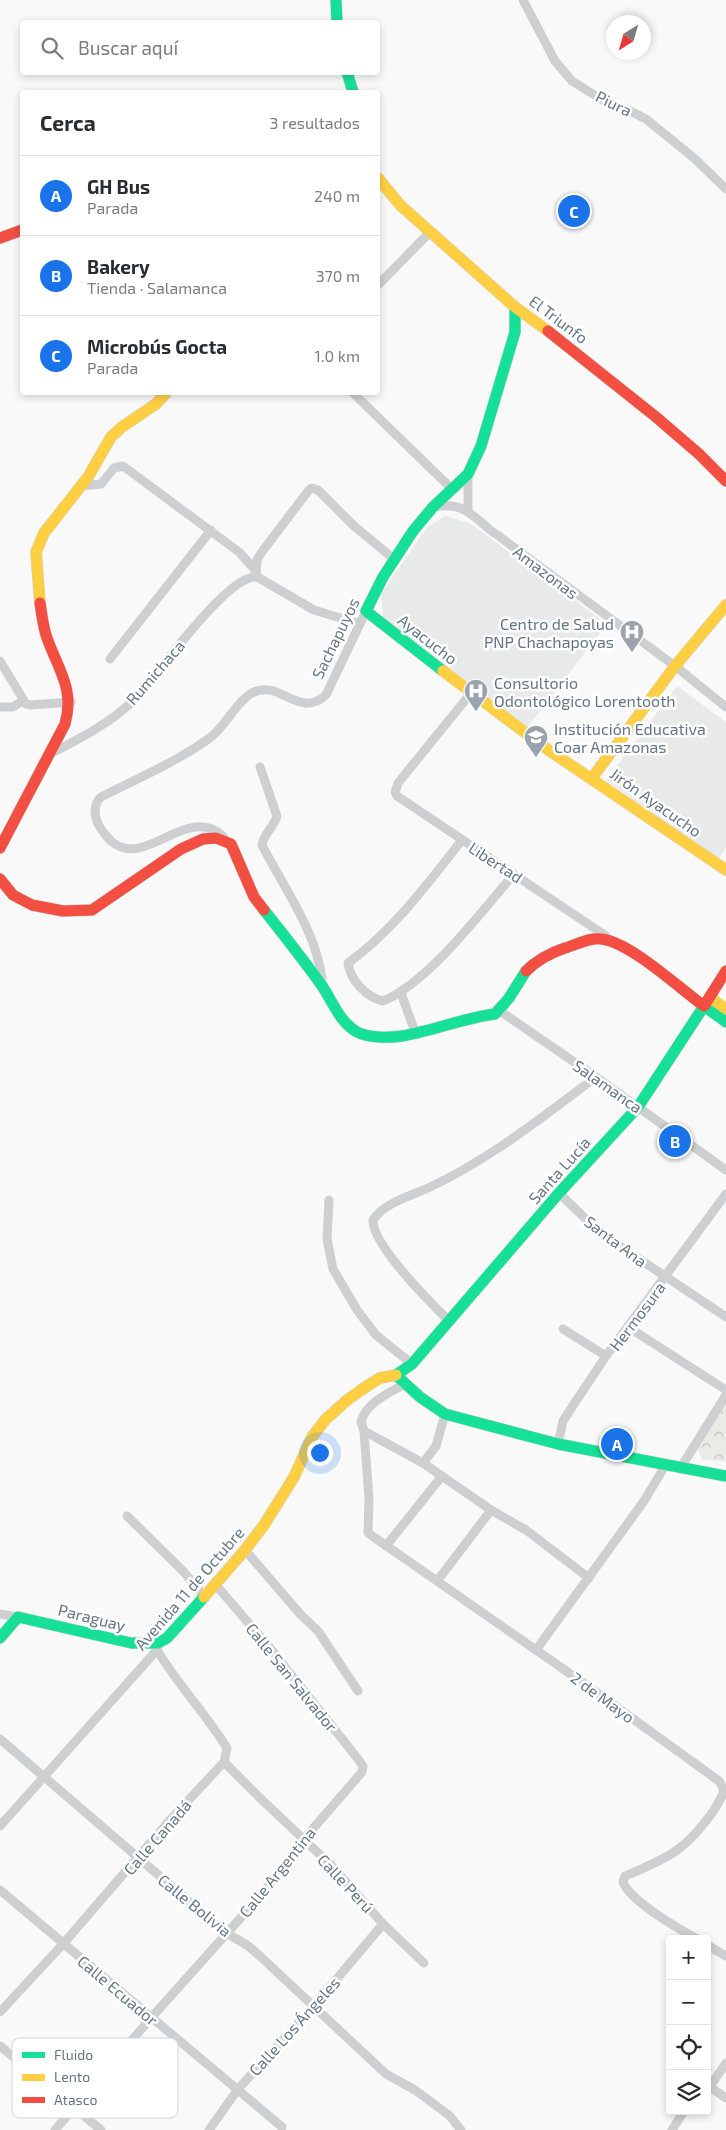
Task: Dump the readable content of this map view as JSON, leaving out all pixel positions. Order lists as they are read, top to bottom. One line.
{"streets":{"main road":["El Triunfo","Sachapuyos","Ayacucho","Jirón Ayacucho","Santa Lucía","Avenida 11 de Octubre","Paraguay"],"street":["Piura","Amazonas","Rumichaca","Libertad","Salamanca","Santa Ana","Hermosura","Calle San Salvador","2 de Mayo","Calle Canadá","Calle Argentina","Calle Perú","Calle Bolivia","Calle Ecuador","Calle Los Ángeles"]},"crossings":[["El Triunfo","Sachapuyos"],["Amazonas","Sachapuyos"],["Sachapuyos","Ayacucho"],["Ayacucho","Jirón Ayacucho"],["Ayacucho","Libertad"],["Salamanca","Santa Lucía"],["Santa Lucía","Santa Ana"],["Santa Lucía","Avenida 11 de Octubre"],["Santa Ana","Hermosura"],["Avenida 11 de Octubre","Paraguay"],["Avenida 11 de Octubre","Calle San Salvador"],["Avenida 11 de Octubre","Calle Bolivia"],["Calle San Salvador","Calle Argentina"],["Calle Canadá","Calle Perú"],["Calle Canadá","Calle Bolivia"],["Calle Canadá","Calle Ecuador"],["Calle Argentina","Calle Perú"],["Calle Argentina","Calle Bolivia"],["Calle Argentina","Calle Ecuador"],["Calle Perú","Calle Los Ángeles"],["Calle Bolivia","Calle Los Ángeles"],["Calle Ecuador","Calle Los Ángeles"]],"places":{"hospital":["Centro de Salud PNP Chachapoyas","Consultorio Odontológico Lorentooth"],"school or university":["Institución Educativa Coar Amazonas"]},"legend":["Fluido","Lento","Atasco"],"north":"bottom left","page":{"search":"Buscar aquí","heading":["Cerca","3 resultados"],"list":[{"mark":"A","name":"GH Bus","note":"Parada","value":"240 m"},{"mark":"B","name":"Bakery","note":"Tienda · Salamanca","value":"370 m"},{"mark":"C","name":"Microbús Gocta","note":"Parada","value":"1.0 km"}],"pins":["C","B","A"],"map_buttons":["+","−"]}}
